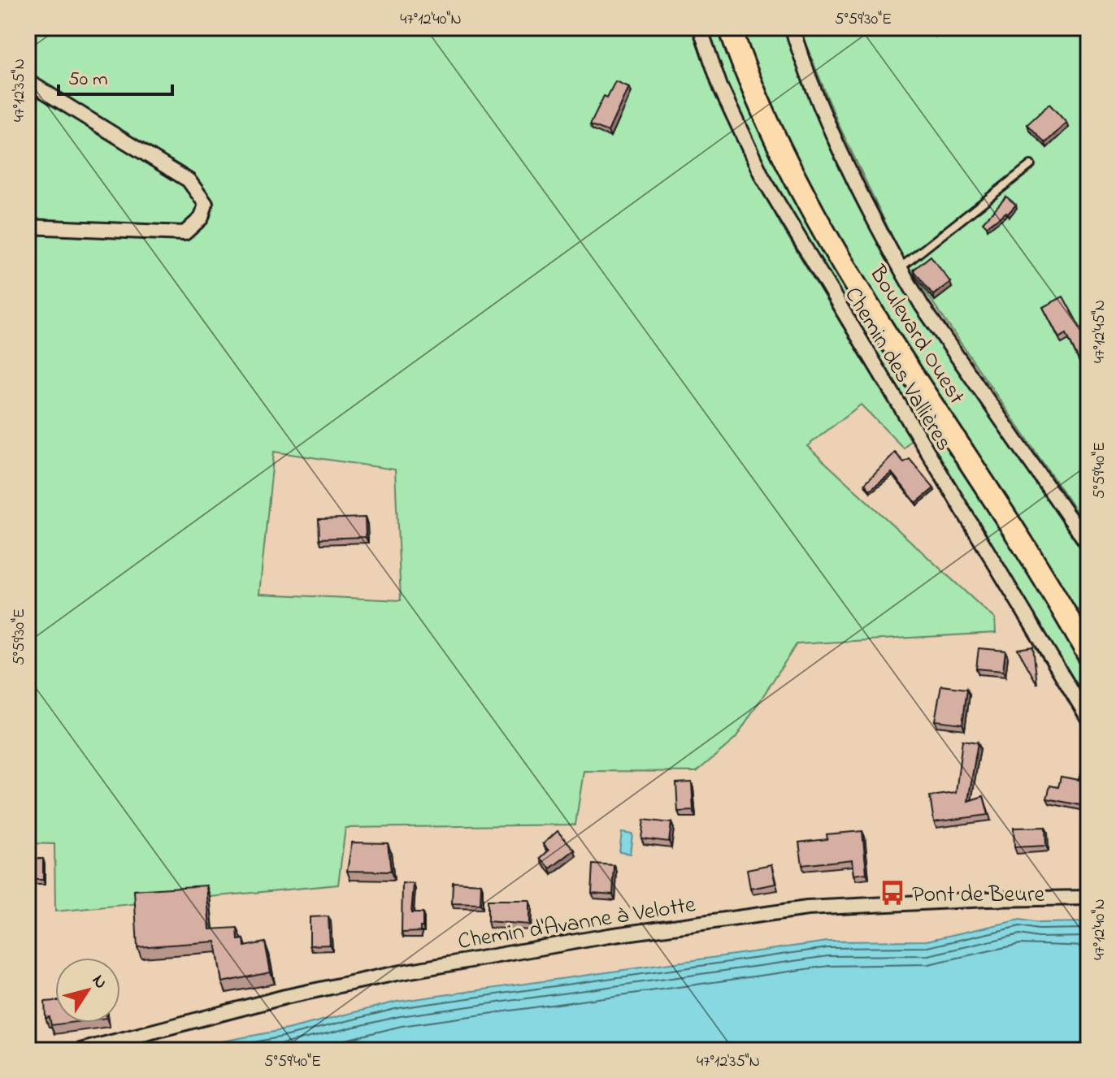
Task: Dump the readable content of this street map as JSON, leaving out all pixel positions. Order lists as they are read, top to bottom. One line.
{"streets":{"main road":["Boulevard Ouest"],"street":["Chemin des Vallières","Chemin d'Avanne à Velotte"]},"places":{"bus stop":["Pont de Beure"]},"scale_bar":"50 m","north":"top right","coordinates":["47°12'40\"N","5°59'30\"E","47°12'35\"N","47°12'45\"N","5°59'40\"E"]}
